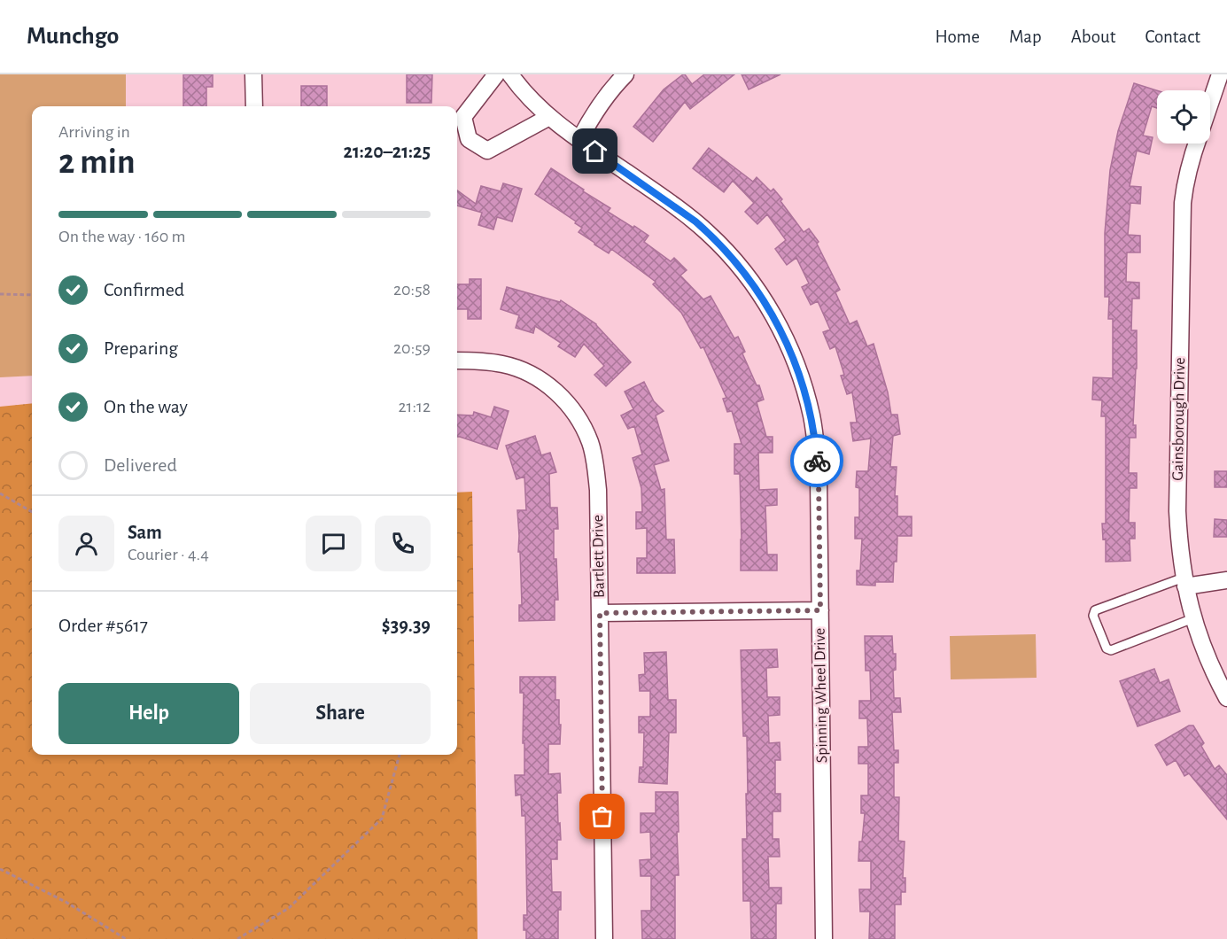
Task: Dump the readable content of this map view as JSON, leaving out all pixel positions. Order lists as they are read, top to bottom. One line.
{"streets":{"street":["Gainsborough Drive","Bartlett Drive","Spinning Wheel Drive"]},"page":{"header":"Munchgo","nav":["Home","Map","About","Contact"],"heading":["2 min","Arriving in","21:20–21:25"],"panel":["Sam","Courier · 4.4","Order #5617","$39.39"],"bar":"On the way · 160 m","list":[["Confirmed","20:58"],["Preparing","20:59"],["On the way","21:12"],"Delivered"],"buttons":["Help","Share"]}}
